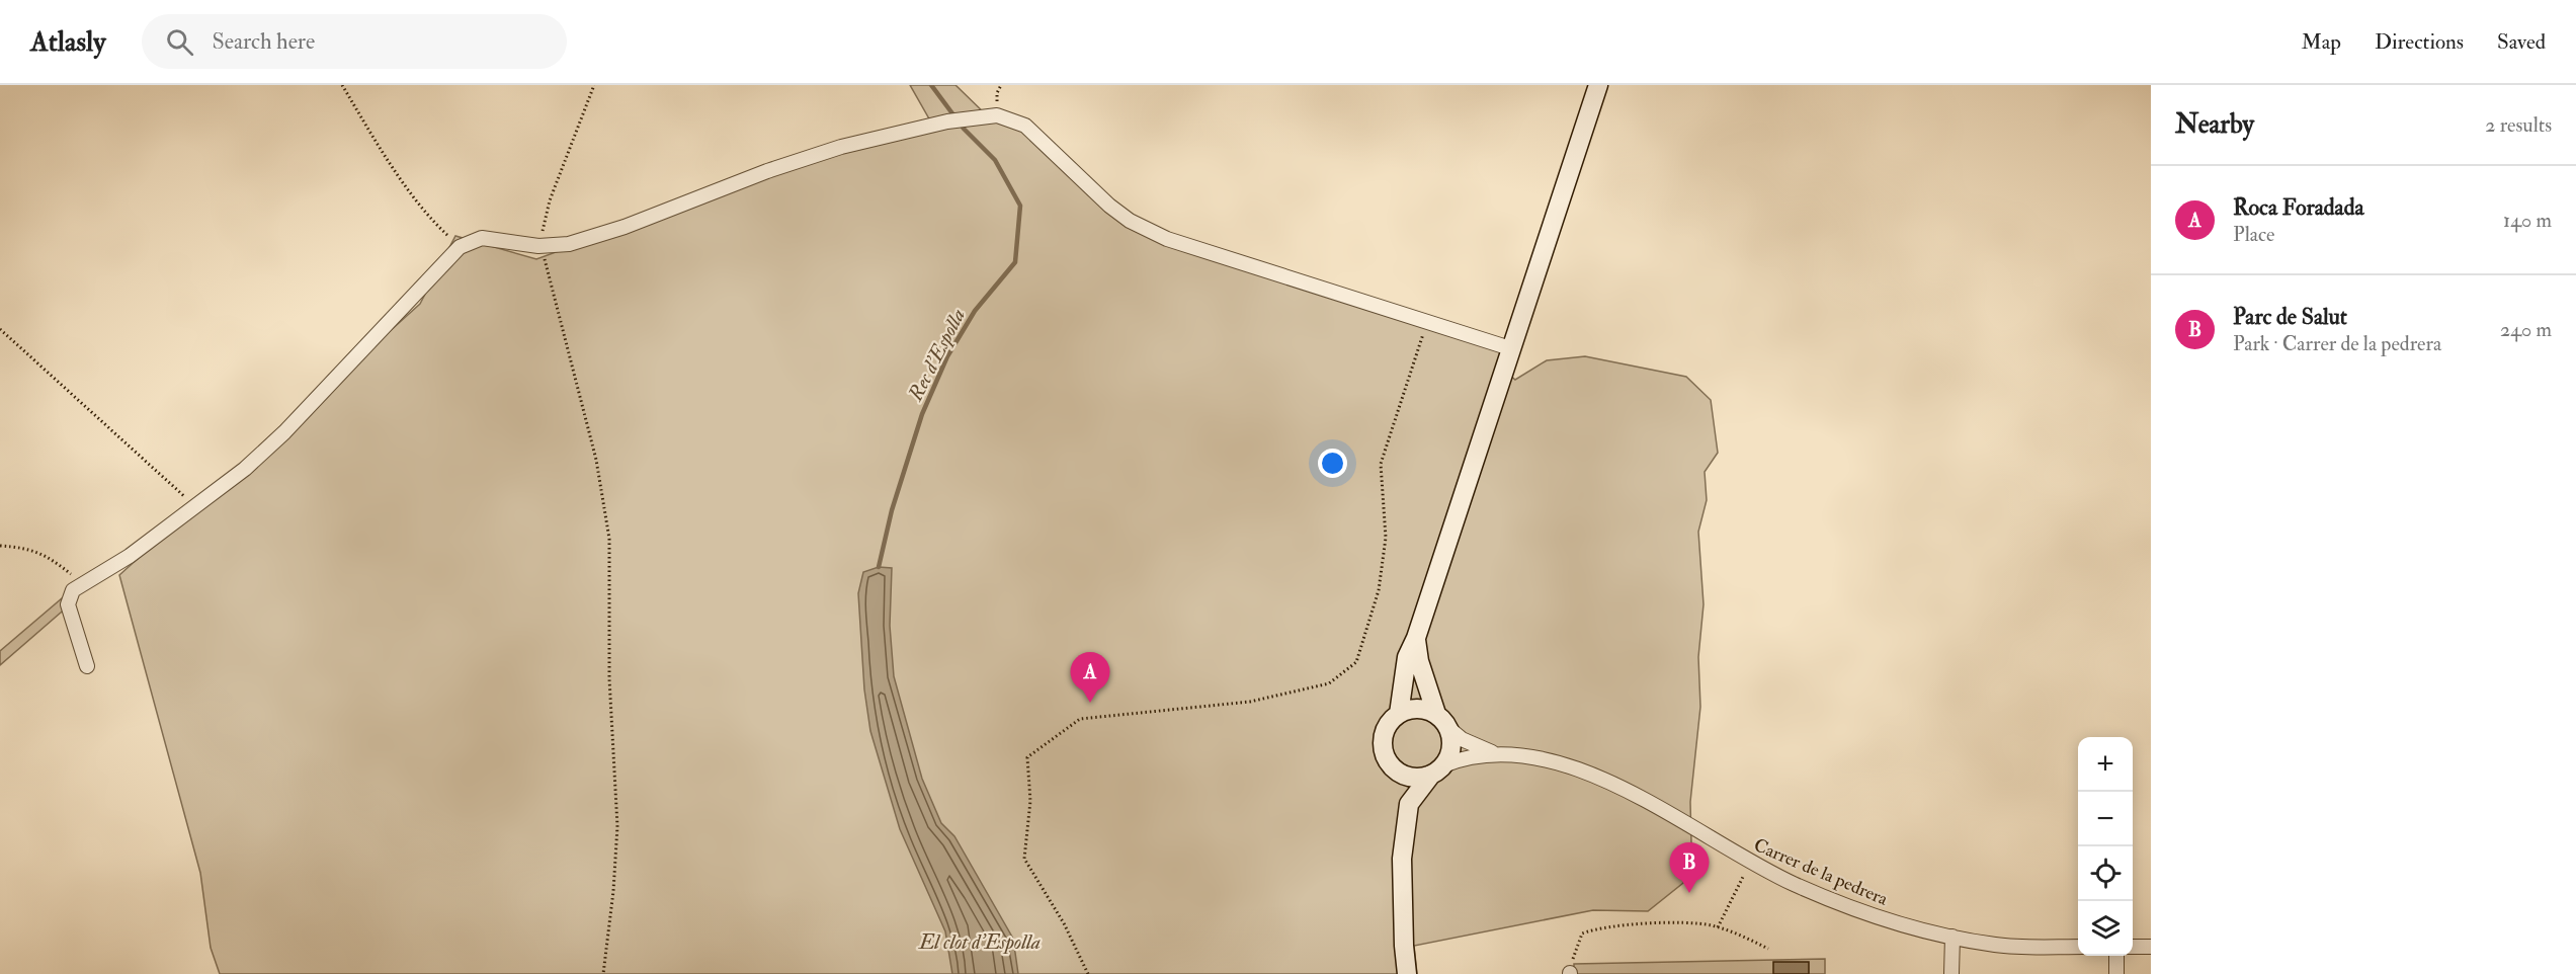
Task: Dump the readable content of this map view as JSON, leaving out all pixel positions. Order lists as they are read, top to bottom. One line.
{"streets":{"street":["Carrer de la pedrera"]},"water":["Rec d'Espolla","El clot d'Espolla"],"page":{"header":"Atlasly","search":"Search here","nav":["Map","Directions","Saved"],"heading":["Nearby","2 results"],"list":[{"mark":"A","name":"Roca Foradada","note":"Place","value":"140 m"},{"mark":"B","name":"Parc de Salut","note":"Park · Carrer de la pedrera","value":"240 m"}],"pins":["A","B"],"map_buttons":["+","−"]}}
